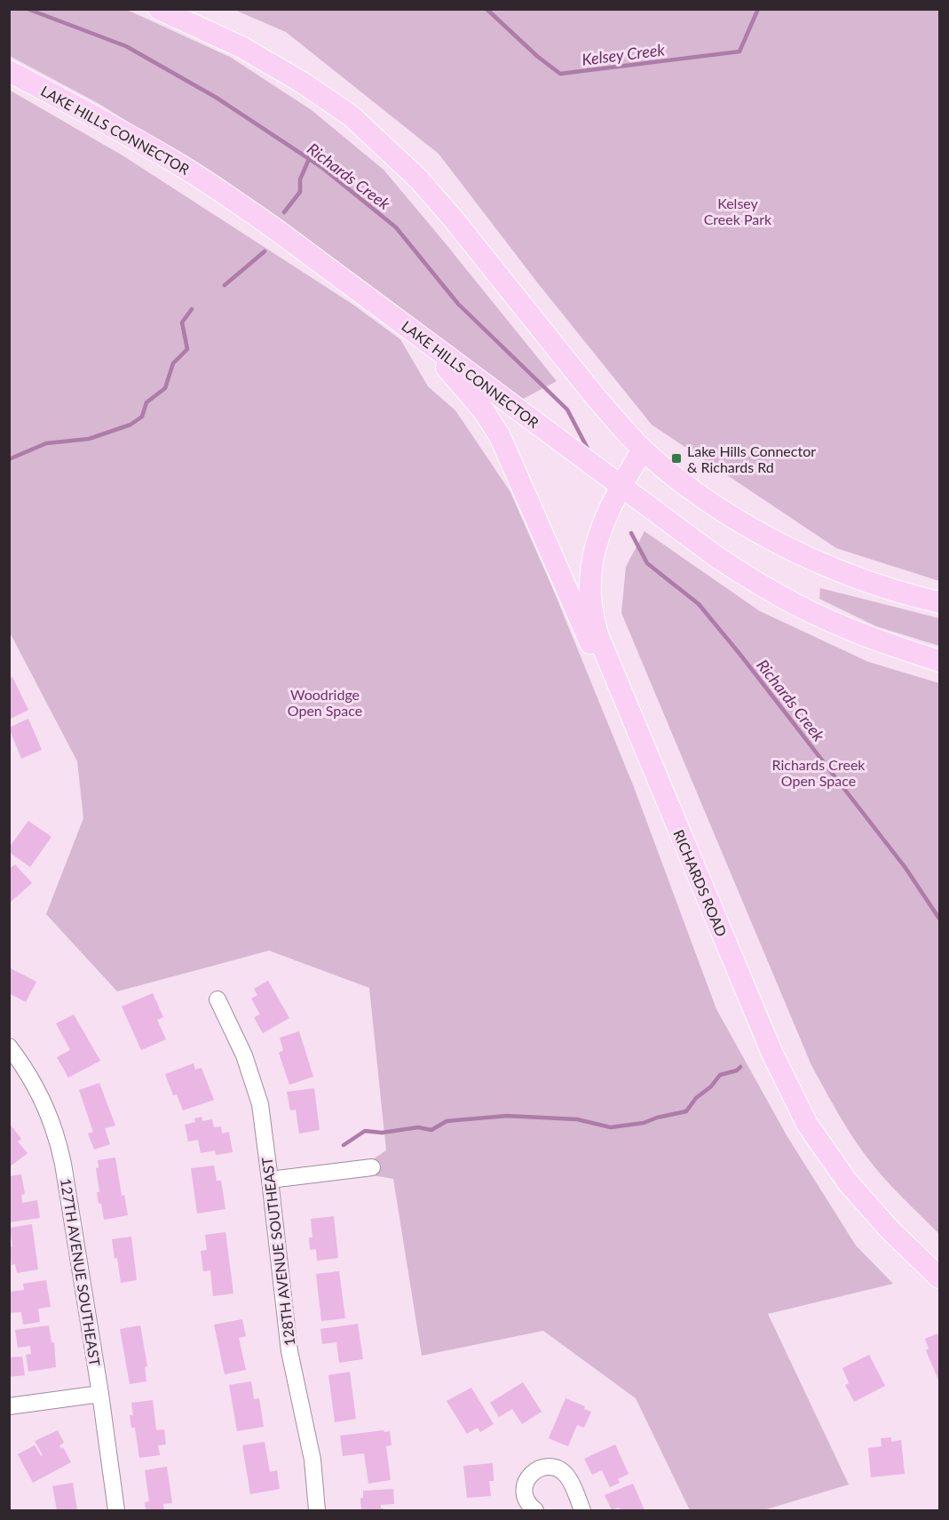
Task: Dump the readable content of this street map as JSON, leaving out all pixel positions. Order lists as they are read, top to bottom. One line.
{"streets":{"main road":["LAKE HILLS CONNECTOR","RICHARDS ROAD"],"street":["128TH AVENUE SOUTHEAST","127TH AVENUE SOUTHEAST"]},"crossings":[["LAKE HILLS CONNECTOR","RICHARDS ROAD"]],"water":["Kelsey Creek","Richards Creek"],"parks":["Kelsey Creek Park","Woodridge Open Space","Richards Creek Open Space"],"places":{"transit":["Lake Hills Connector & Richards Rd"]}}
